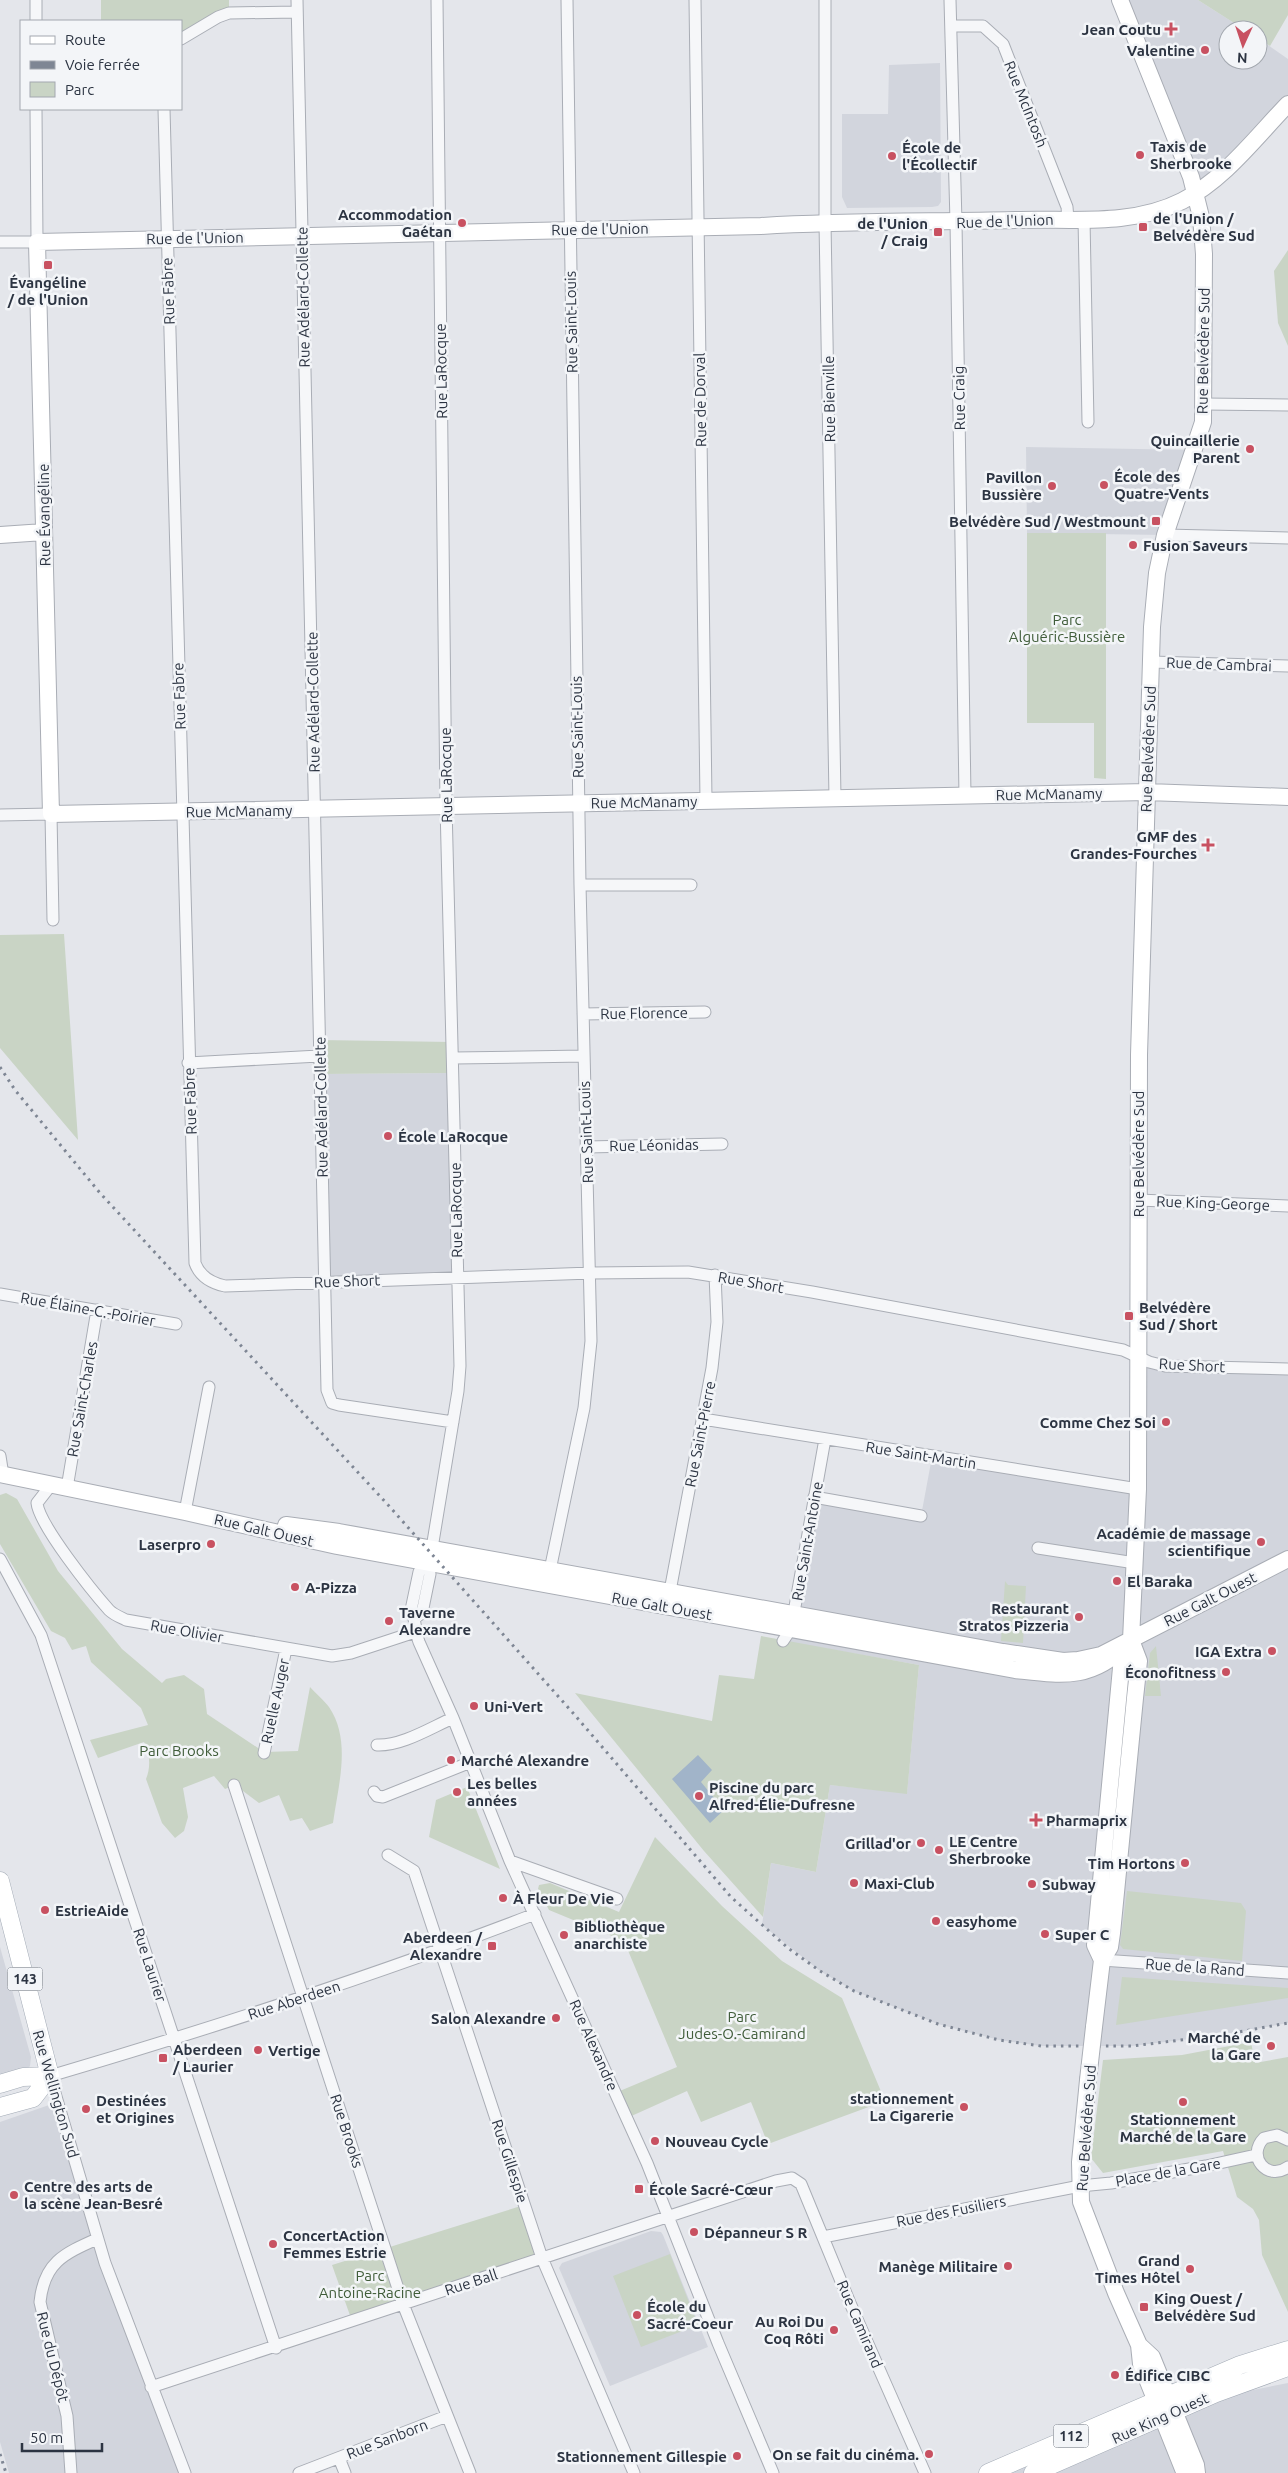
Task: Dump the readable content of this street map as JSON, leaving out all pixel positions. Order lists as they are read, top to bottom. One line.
{"streets":{"main road":["143","Rue Aberdeen","Rue Wellington Sud","Rue King Ouest","112"],"street":["Rue McIntosh","Rue de l'Union","Rue Fabre","Rue Adélard-Collette","Rue Saint-Louis","Rue Belvédère Sud","Rue LaRocque","Rue Craig","Rue Bienville","Rue de Dorval","Rue Évangéline","Rue de Cambrai","Rue McManamy","Rue Florence","Rue Léonidas","Rue King-George","Rue Short","Rue Élaine-C.-Poirier","Rue Saint-Charles","Rue Saint-Pierre","Rue Saint-Martin","Rue Galt Ouest","Rue Saint-Antoine","Rue Olivier","Ruelle Auger","Rue Laurier","Rue de la Rand","Rue Alexandre","Rue Brooks","Rue Gillespie","Place de la Gare","Rue des Fusiliers","Rue Ball","Rue Camirand","Rue du Dépôt","Rue Sanborn"]},"crossings":[["Rue McIntosh","Rue de l'Union"],["Rue McIntosh","Rue Craig"],["Rue de l'Union","Rue Fabre"],["Rue de l'Union","Rue Adélard-Collette"],["Rue de l'Union","Rue Saint-Louis"],["Rue de l'Union","Rue Belvédère Sud"],["Rue de l'Union","Rue LaRocque"],["Rue de l'Union","Rue Craig"],["Rue de l'Union","Rue Bienville"],["Rue de l'Union","Rue de Dorval"],["Rue de l'Union","Rue Évangéline"],["Rue Fabre","Rue McManamy"],["Rue Fabre","Rue Short"],["Rue Adélard-Collette","Rue LaRocque"],["Rue Adélard-Collette","Rue McManamy"],["Rue Adélard-Collette","Rue Short"],["Rue Saint-Louis","Rue McManamy"],["Rue Saint-Louis","Rue Florence"],["Rue Saint-Louis","Rue Léonidas"],["Rue Saint-Louis","Rue Short"],["Rue Saint-Louis","Rue Galt Ouest"],["Rue Belvédère Sud","Rue de Cambrai"],["Rue Belvédère Sud","Rue McManamy"],["Rue Belvédère Sud","Rue King-George"],["Rue Belvédère Sud","Rue Short"],["Rue Belvédère Sud","Rue Saint-Martin"],["Rue Belvédère Sud","Rue Galt Ouest"],["Rue Belvédère Sud","Rue de la Rand"],["Rue Belvédère Sud","Place de la Gare"],["Rue Belvédère Sud","Rue des Fusiliers"],["Rue Belvédère Sud","Rue King Ouest"],["Rue LaRocque","Rue McManamy"],["Rue LaRocque","Rue Short"],["Rue LaRocque","Rue Galt Ouest"],["Rue LaRocque","Rue Alexandre"],["Rue Craig","Rue McManamy"],["Rue Bienville","Rue McManamy"],["Rue de Dorval","Rue McManamy"],["Rue Évangéline","Rue McManamy"],["Rue Short","Rue Saint-Pierre"],["Rue Élaine-C.-Poirier","Rue Saint-Charles"],["Rue Saint-Charles","Rue Galt Ouest"],["Rue Saint-Charles","Rue Olivier"],["Rue Saint-Pierre","Rue Saint-Martin"],["Rue Saint-Pierre","Rue Galt Ouest"],["Rue Saint-Martin","Rue Saint-Antoine"],["Rue Galt Ouest","Rue Saint-Antoine"],["Rue Galt Ouest","Rue Olivier"],["Rue Galt Ouest","Rue Alexandre"],["Rue Olivier","Ruelle Auger"],["Rue Olivier","Rue Alexandre"],["Rue Laurier","Rue Aberdeen"],["Rue Laurier","Rue Ball"],["Rue Aberdeen","Rue Alexandre"],["Rue Aberdeen","Rue Wellington Sud"],["Rue Aberdeen","Rue Brooks"],["Rue Aberdeen","Rue Gillespie"],["Rue Alexandre","Rue Ball"],["Rue Wellington Sud","Rue Ball"],["Rue Wellington Sud","Rue du Dépôt"],["Rue Brooks","Rue Ball"],["Rue Brooks","Rue Sanborn"],["Rue Gillespie","Rue Ball"],["Place de la Gare","Rue des Fusiliers"],["Rue des Fusiliers","Rue Camirand"],["Rue Ball","Rue Camirand"]],"parks":["Parc Alguéric-Bussière","Parc Brooks","Parc Judes-O.-Camirand","Parc Antoine-Racine"],"places":{"health":["Jean Coutu","GMF des Grandes-Fourches","Pharmaprix"],"other":["Valentine","Taxis de Sherbrooke","École de l'Écollectif","Accommodation Gaétan","Quincaillerie Parent","École des Quatre-Vents","Pavillon Bussière","Fusion Saveurs","École LaRocque","Comme Chez Soi","Académie de massage scientifique","Laserpro","El Baraka","A-Pizza","Restaurant Stratos Pizzeria","Taverne Alexandre","IGA Extra","Éconofitness","Uni-Vert","Marché Alexandre","Les belles années","Piscine du parc Alfred-Élie-Dufresne","Grillad'or","LE Centre Sherbrooke","Tim Hortons","Maxi-Club","Subway","À Fleur De Vie","EstrieAide","easyhome","Super C","Bibliothèque anarchiste","Salon Alexandre","Marché de la Gare","Vertige","Stationnement Marché de la Gare","stationnement La Cigarerie","Destinées et Origines","Nouveau Cycle","Centre des arts de la scène Jean-Besré","Dépanneur S R","ConcertAction Femmes Estrie","Manège Militaire","Grand Times Hôtel","École du Sacré-Coeur","Au Roi Du Coq Rôti","Édifice CIBC","On se fait du cinéma.","Stationnement Gillespie"],"transit":["de l'Union / Belvédère Sud","de l'Union / Craig","Évangéline / de l'Union","Belvédère Sud / Westmount","Belvédère Sud / Short","Aberdeen / Alexandre","Aberdeen / Laurier","École Sacré-Cœur","King Ouest / Belvédère Sud"]},"legend":["Route","Voie ferrée","Parc"],"scale_bar":"50 m","north":"bottom"}
